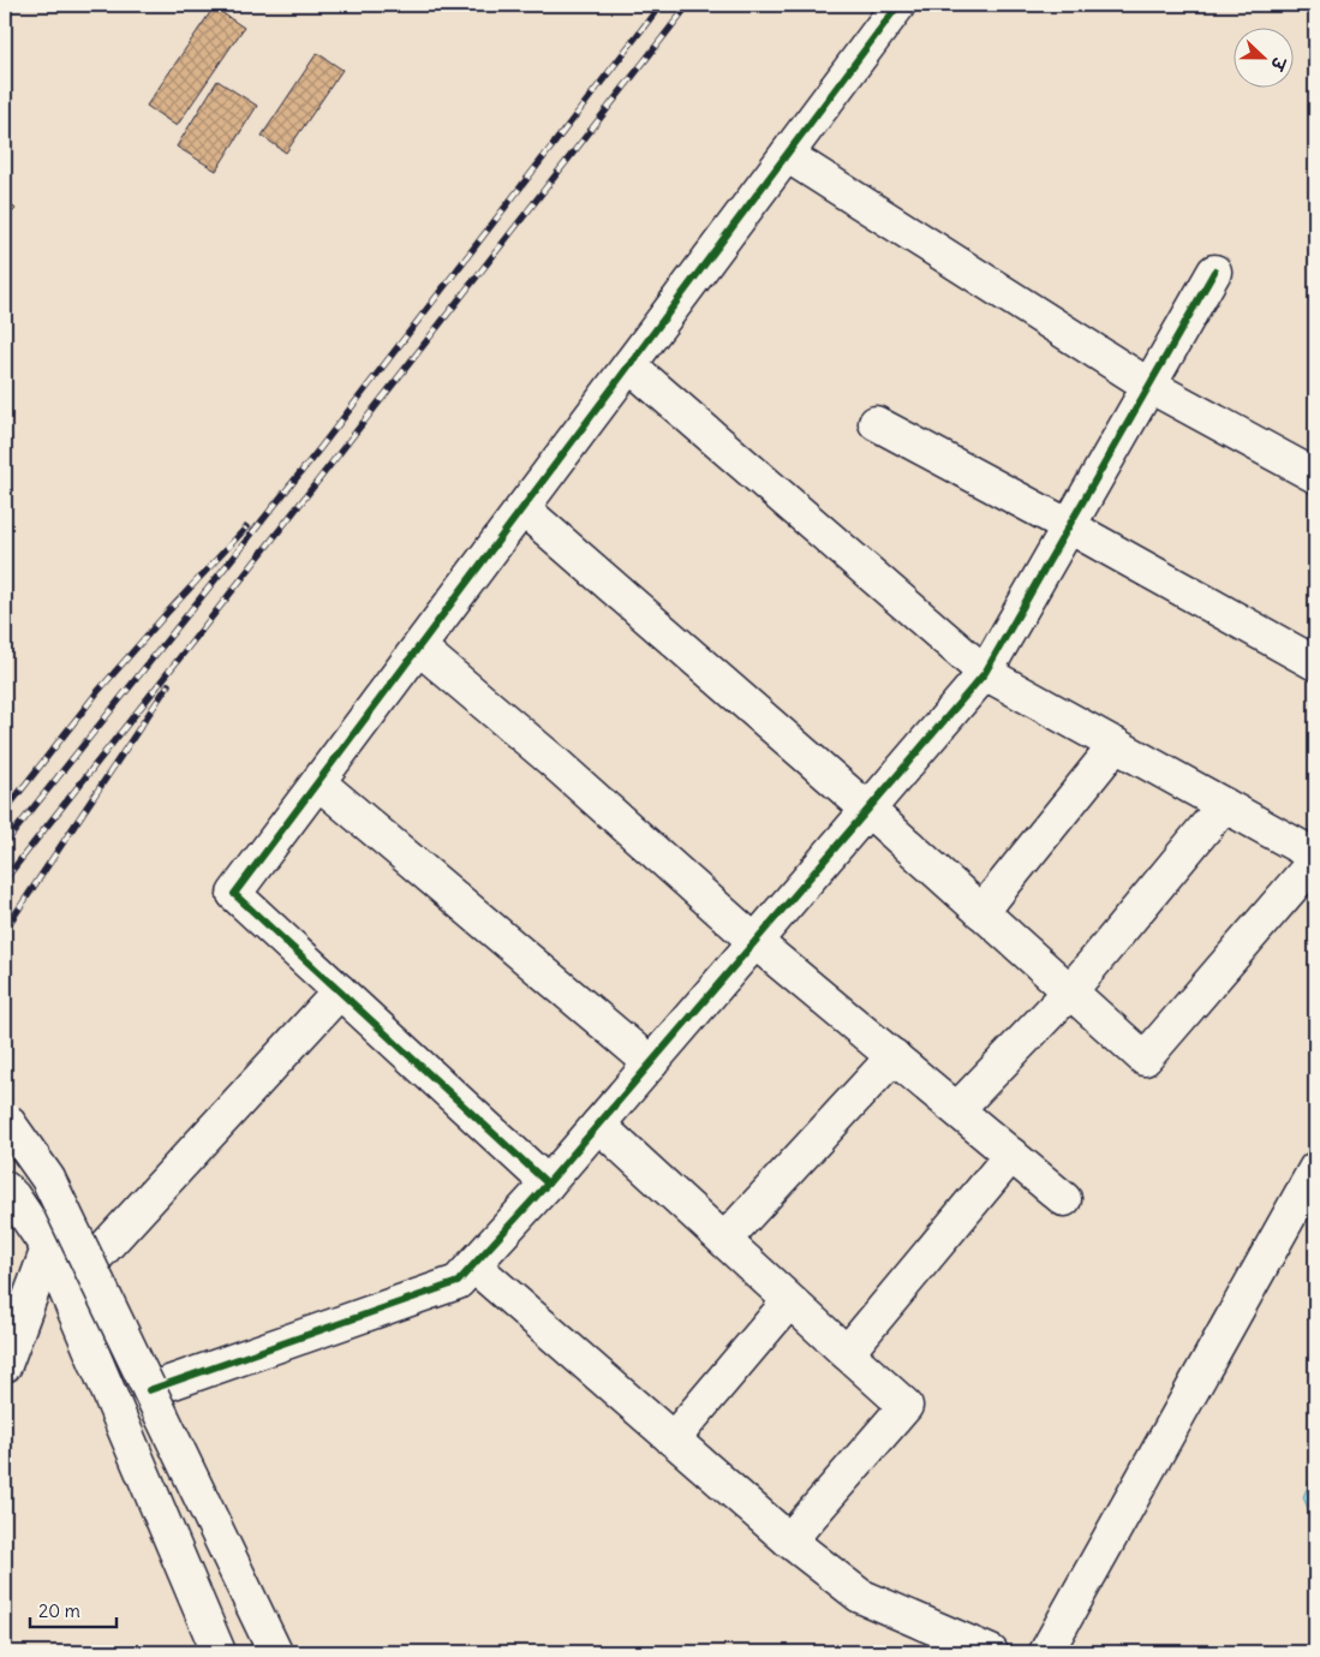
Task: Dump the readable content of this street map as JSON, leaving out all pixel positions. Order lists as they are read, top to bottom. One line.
{"scale_bar":"20 m","north":"right"}
